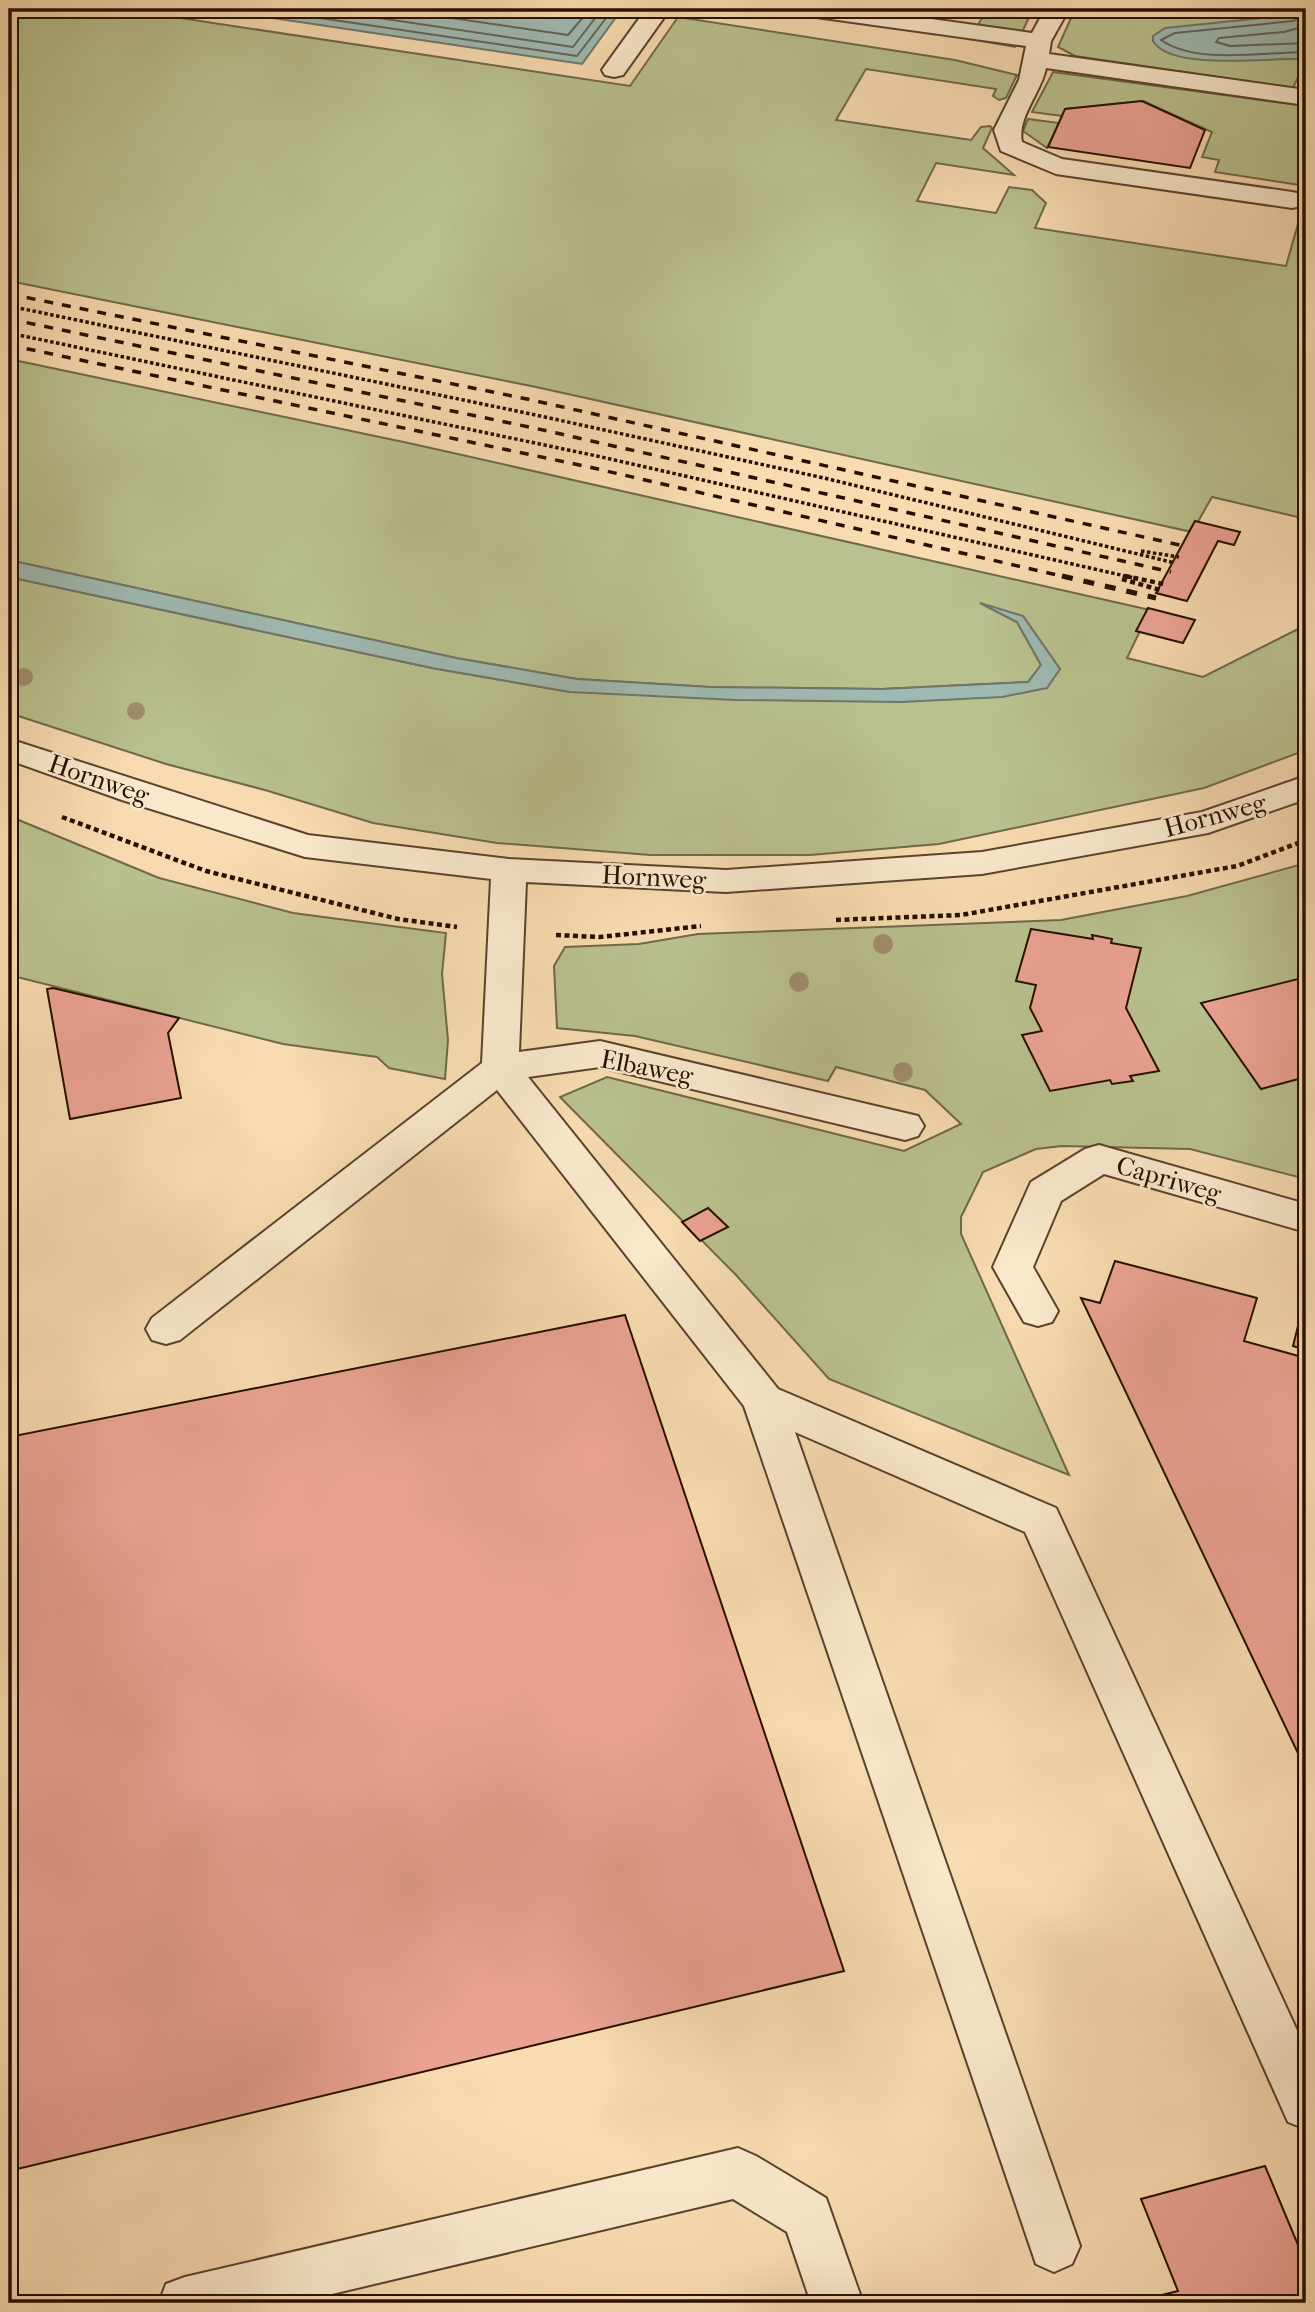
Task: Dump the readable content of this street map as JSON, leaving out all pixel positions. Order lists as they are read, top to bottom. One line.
{"streets":{"street":["Hornweg","Elbaweg","Capriweg"]}}
